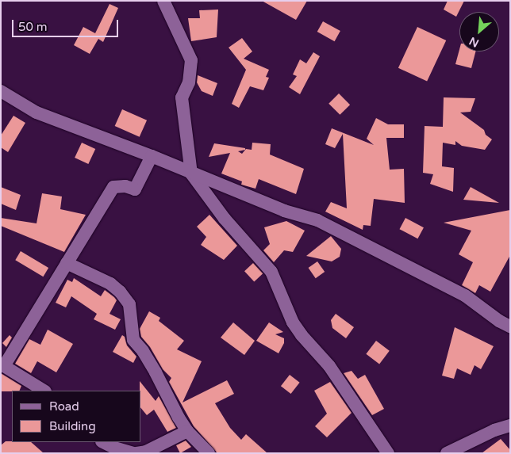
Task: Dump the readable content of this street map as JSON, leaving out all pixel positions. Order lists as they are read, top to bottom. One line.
{"legend":["Road","Building"],"scale_bar":"50 m","north":"bottom left"}
